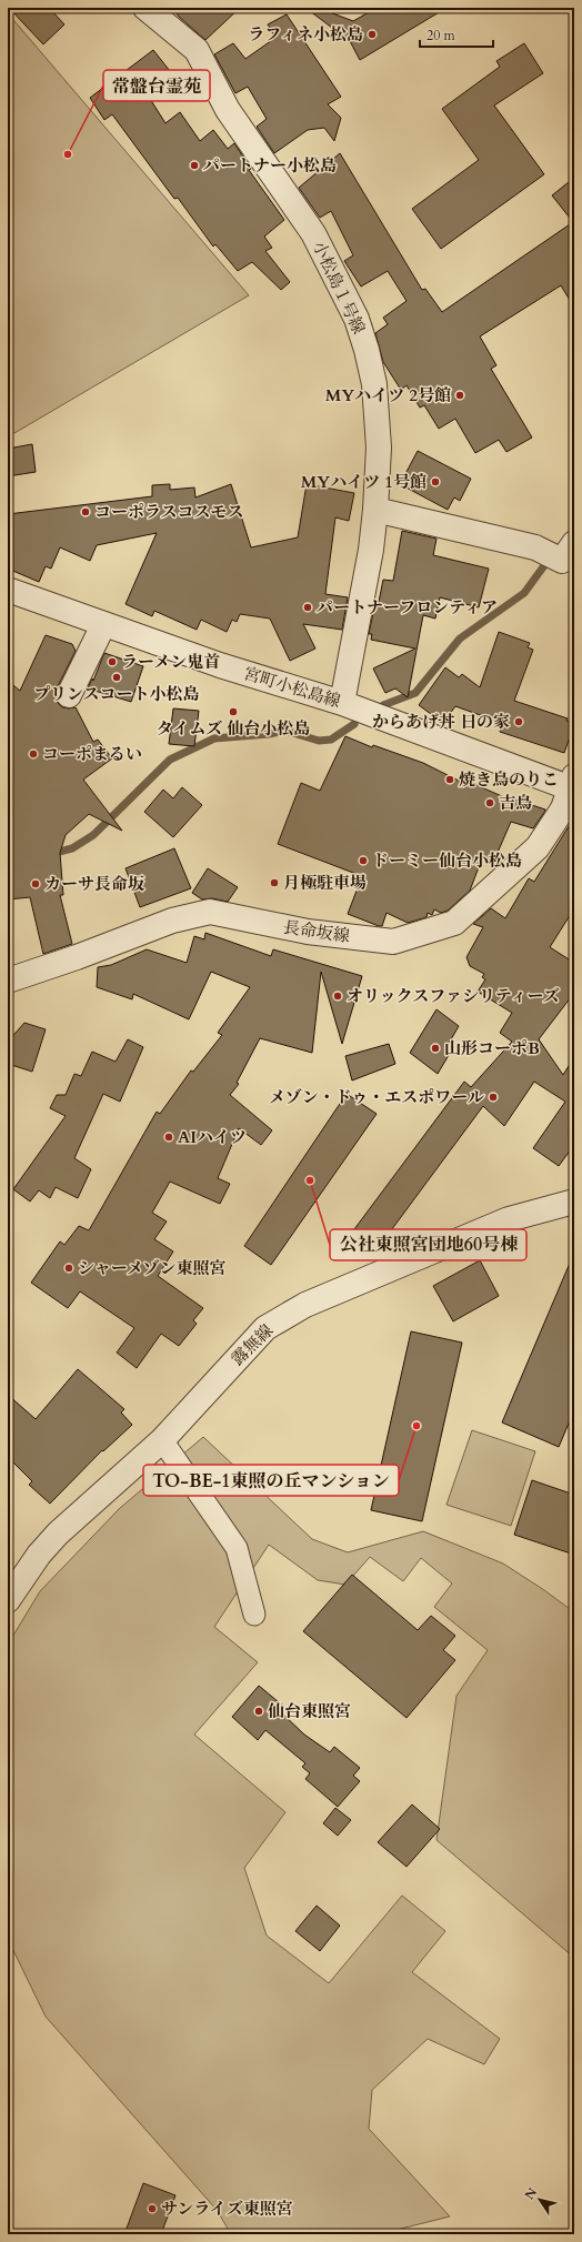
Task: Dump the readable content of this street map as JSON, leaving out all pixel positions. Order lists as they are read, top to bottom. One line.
{"streets":{"street":["小松島１号線","宮町小松島線","長命坂線","露無線"]},"crossings":[["小松島１号線","宮町小松島線"],["宮町小松島線","長命坂線"]],"places":["ラフィネ小松島","常盤台霊苑","パートナー小松島","MYハイツ 2号館","MYハイツ 1号館","コーポラスコスモス","パートナーフロンティア","ラーメン鬼首","プリンスコート小松島","タイムズ 仙台小松島","からあげ丼 日の家","コーポまるい","焼き鳥のりこ","吉鳥","ドーミー仙台小松島","月極駐車場","カーサ長命坂","オリックスファシリティーズ","山形コーポB","メゾン・ドゥ・エスポワール","AIハイツ","公社東照宮団地60号棟","シャーメゾン東照宮","TO-BE-1東照の丘マンション","仙台東照宮","サンライズ東照宮"],"scale_bar":"20 m","north":"top left"}
